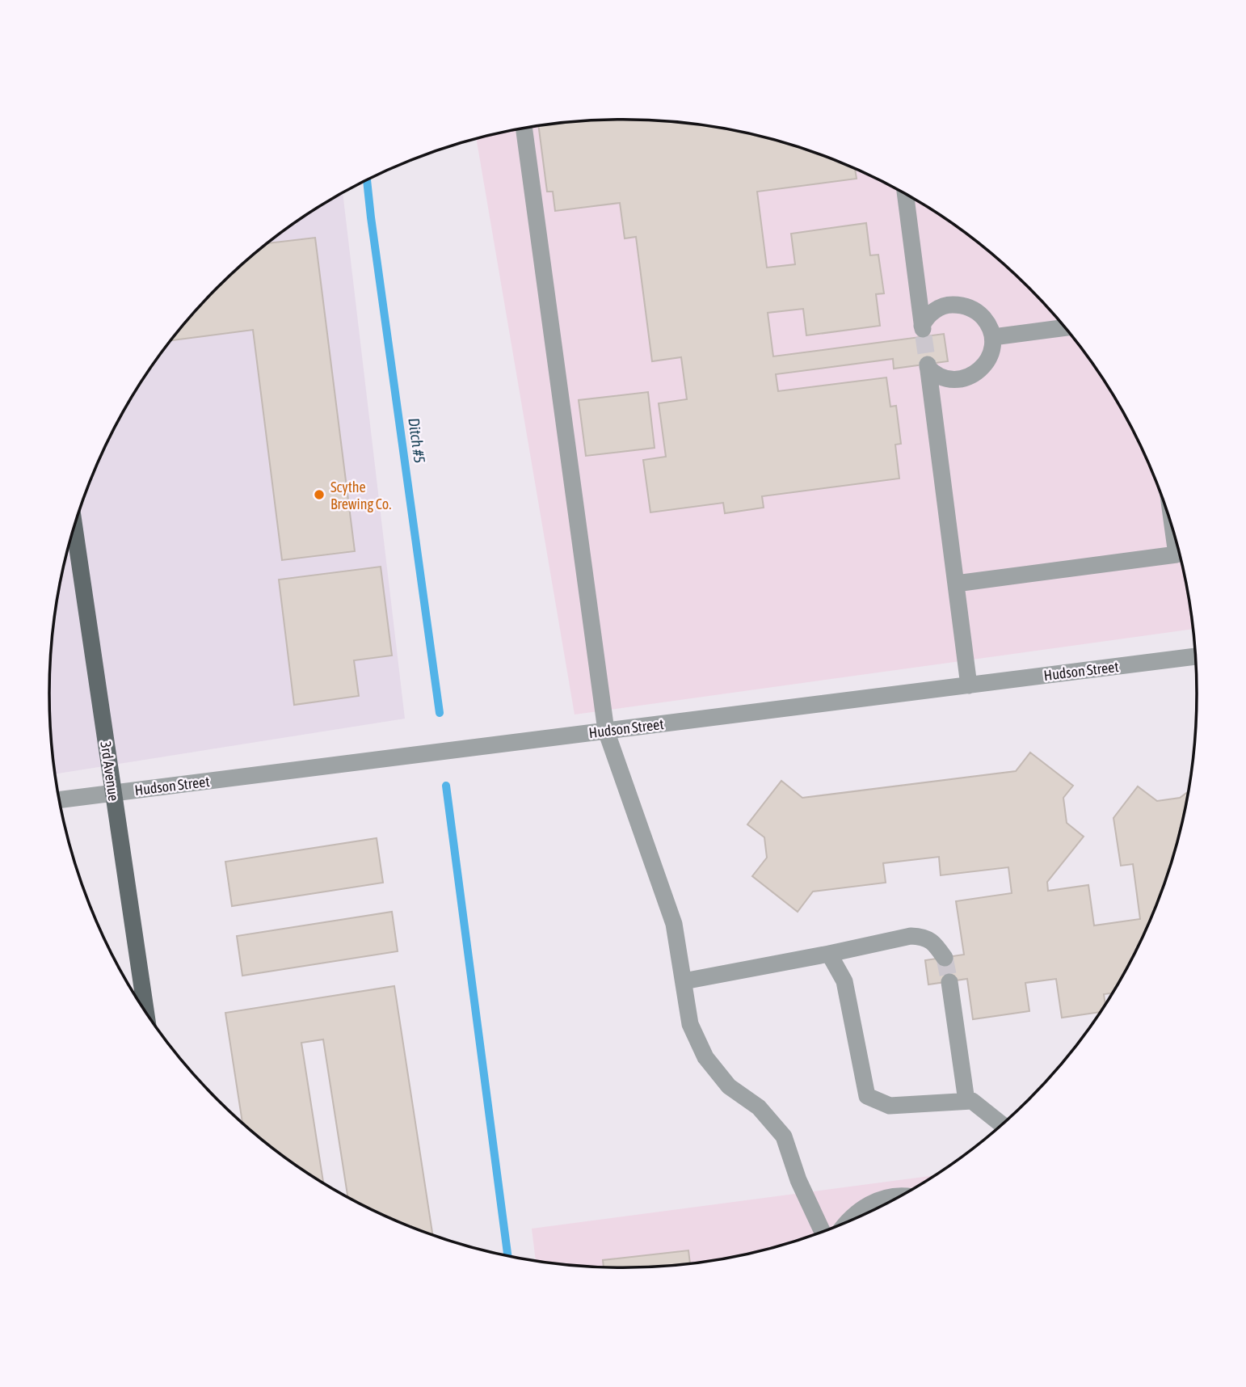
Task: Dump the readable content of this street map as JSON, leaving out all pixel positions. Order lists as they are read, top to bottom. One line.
{"streets":{"main road":["3rd Avenue"],"street":["Hudson Street"]},"crossings":[["Hudson Street","3rd Avenue"]],"water":["Ditch #5"],"places":["Scythe Brewing Co."]}
